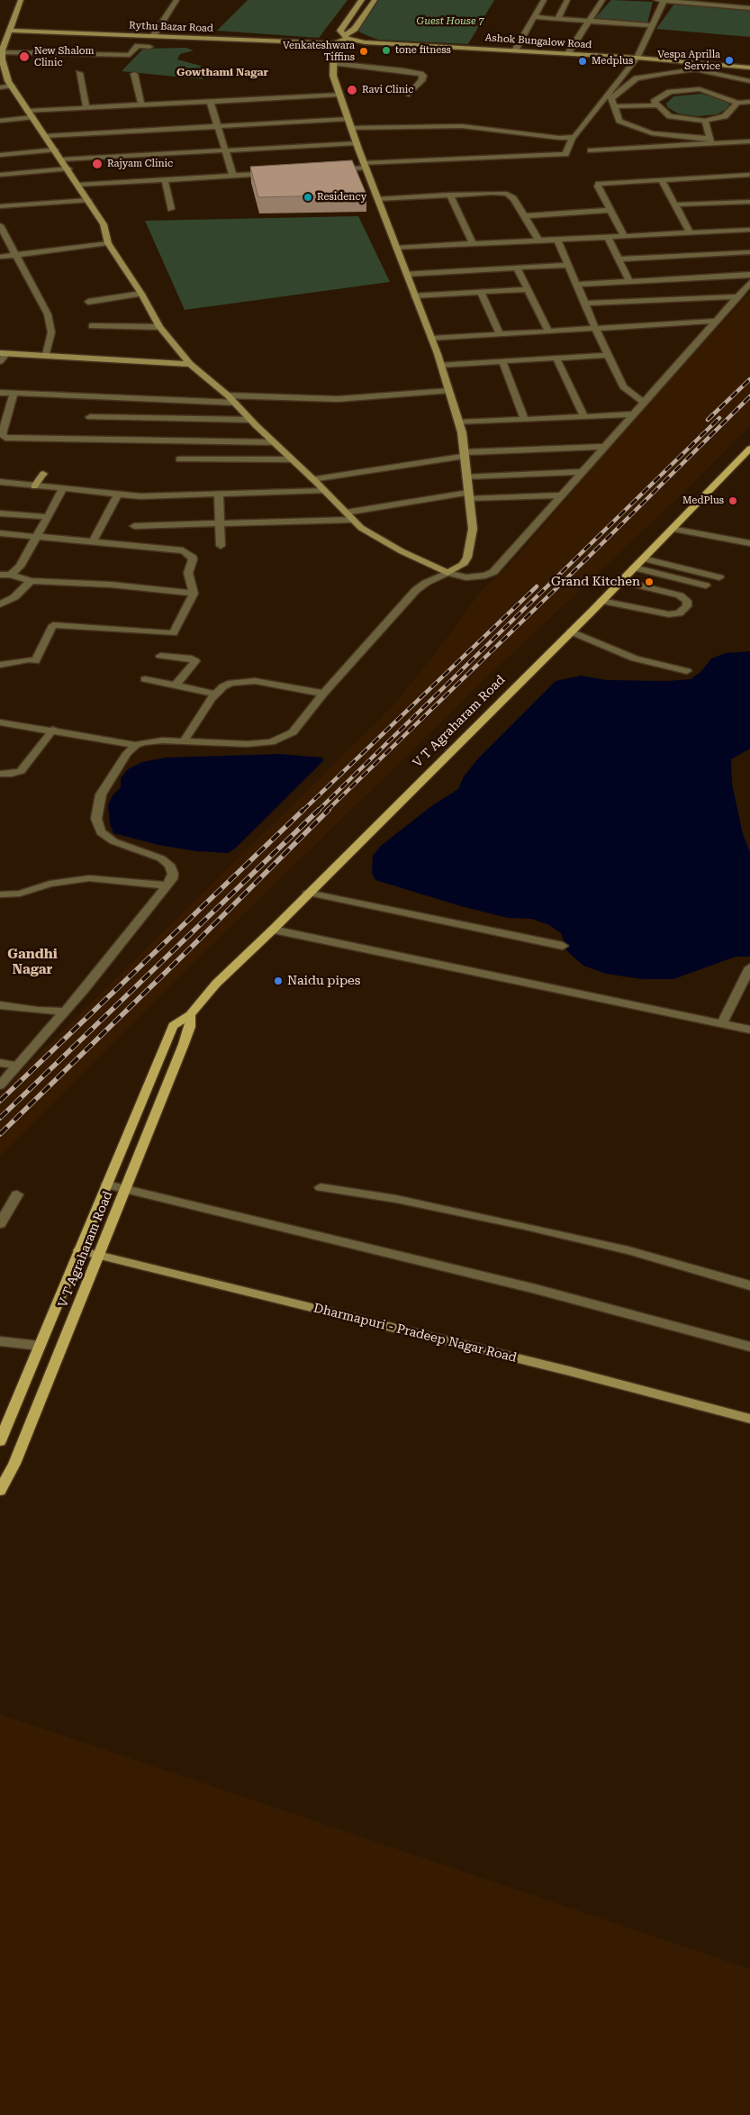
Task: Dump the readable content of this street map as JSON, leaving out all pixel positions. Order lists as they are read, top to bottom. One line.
{"streets":{"main road":["V T Agraharam Road"],"street":["Rythu Bazar Road","Ashok Bungalow Road","Dharmapuri - Pradeep Nagar Road"]},"crossings":[["V T Agraharam Road","Dharmapuri - Pradeep Nagar Road"]],"districts":["Gowthami Nagar","Gandhi Nagar"],"parks":["Guest House 7"],"places":["tone fitness","Venkateshwara Tiffins","New Shalom Clinic","Vespa Aprilla Service","Medplus","Ravi Clinic","Rajyam Clinic","Residency","MedPlus","Grand Kitchen","Naidu pipes"]}
